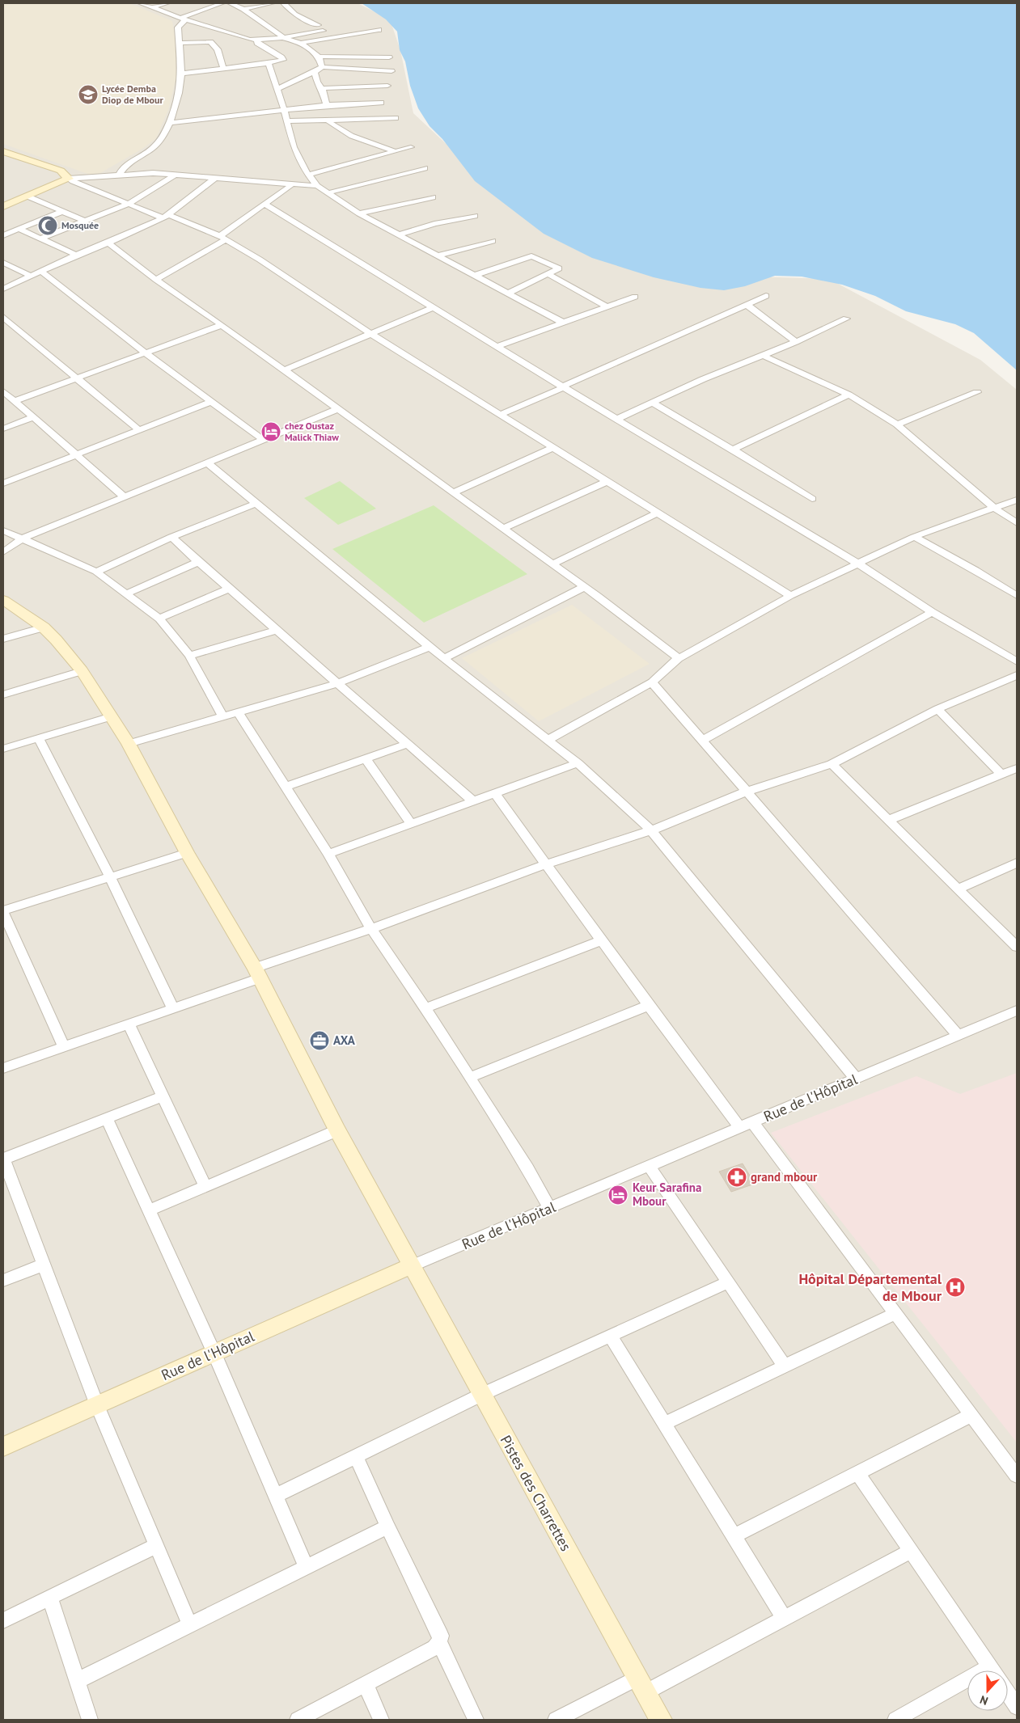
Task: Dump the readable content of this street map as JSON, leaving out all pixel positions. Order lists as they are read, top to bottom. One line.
{"streets":{"main road":["Rue de l'Hôpital","Pistes des Charrettes"]},"crossings":[["Rue de l'Hôpital","Pistes des Charrettes"]],"places":{"school or university":["Lycée Demba Diop de Mbour"],"mosque":["Mosquée"],"hotel":["chez Oustaz Malick Thiaw","Keur Sarafina Mbour"],"office":["AXA"],"pharmacy":["grand mbour"],"hospital":["Hôpital Départemental de Mbour"]},"north":"bottom"}
